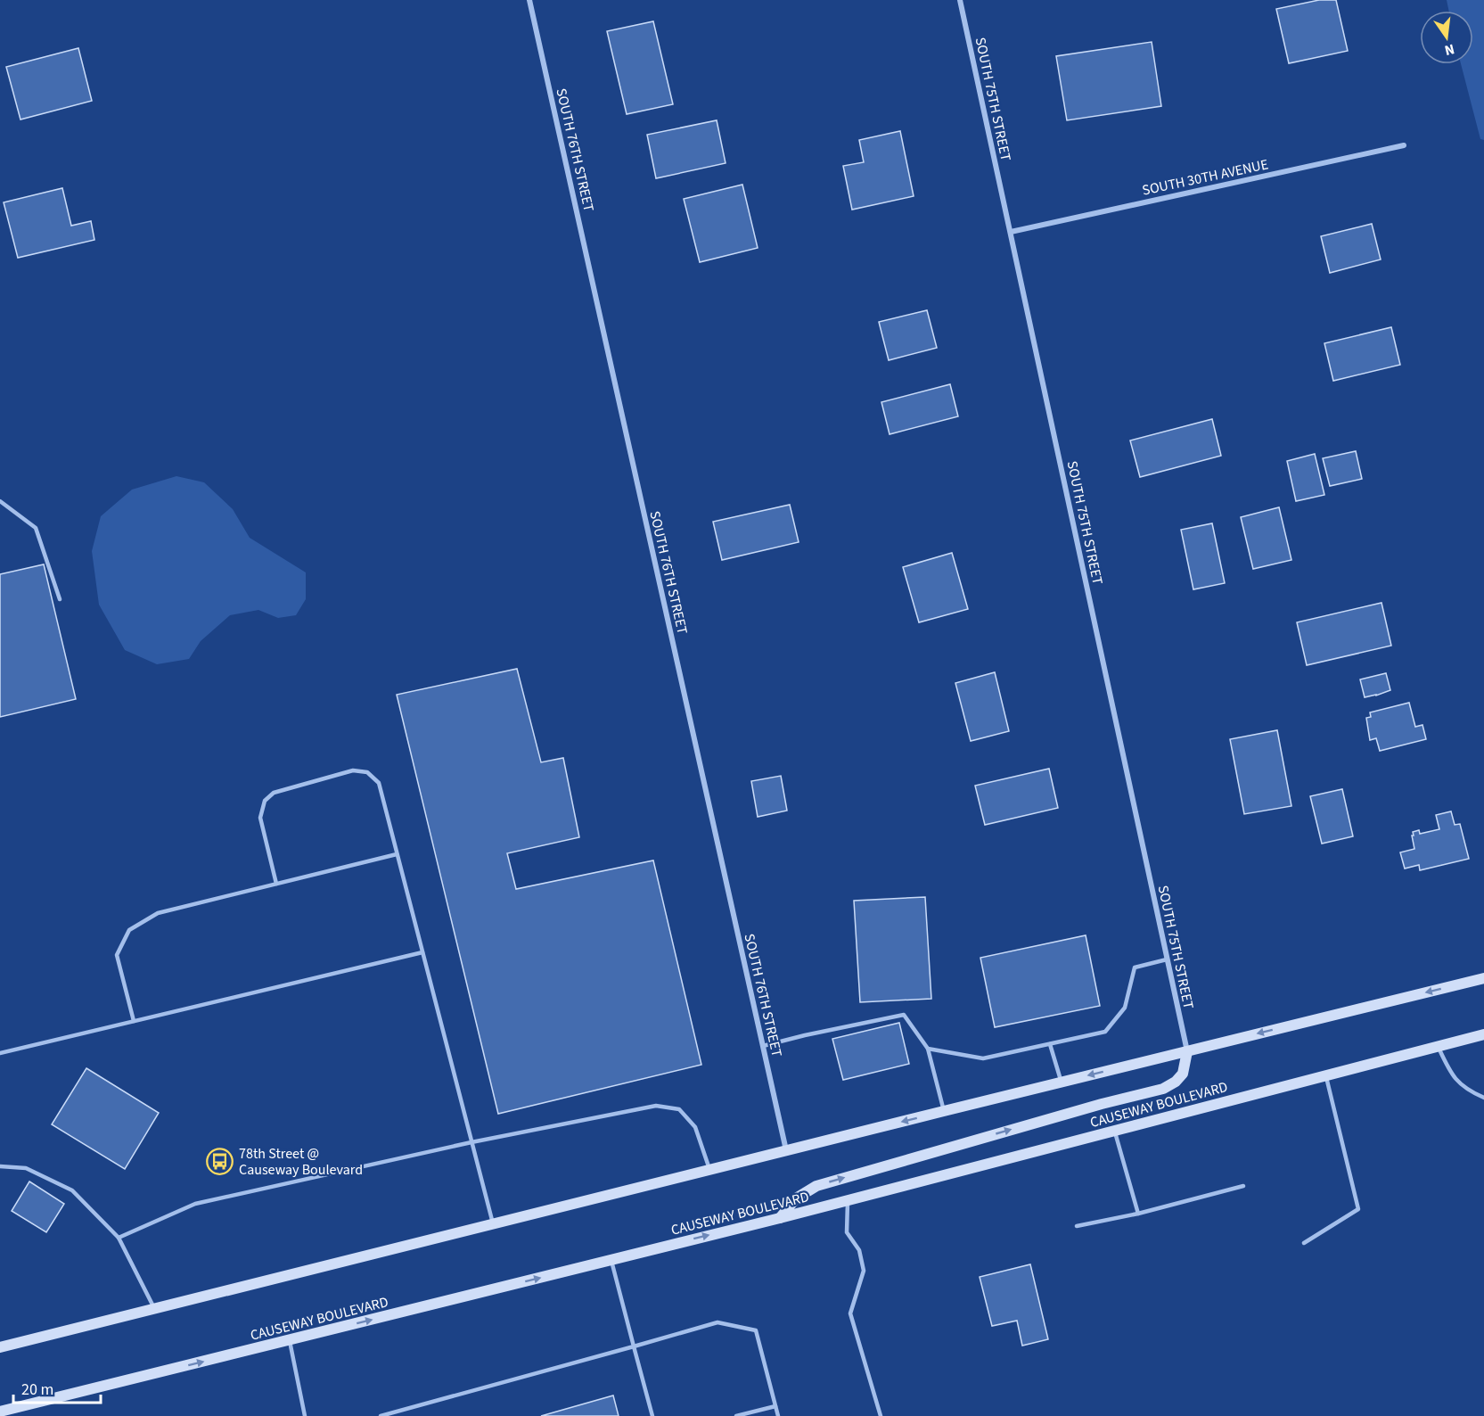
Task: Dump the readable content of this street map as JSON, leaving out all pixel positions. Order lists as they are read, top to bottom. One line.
{"streets":{"main road":["CAUSEWAY BOULEVARD"],"street":["SOUTH 75TH STREET","SOUTH 76TH STREET","SOUTH 30TH AVENUE"]},"crossings":[["SOUTH 75TH STREET","SOUTH 30TH AVENUE"]],"places":{"bus stop":["78th Street @ Causeway Boulevard"]},"scale_bar":"20 m","north":"bottom"}
